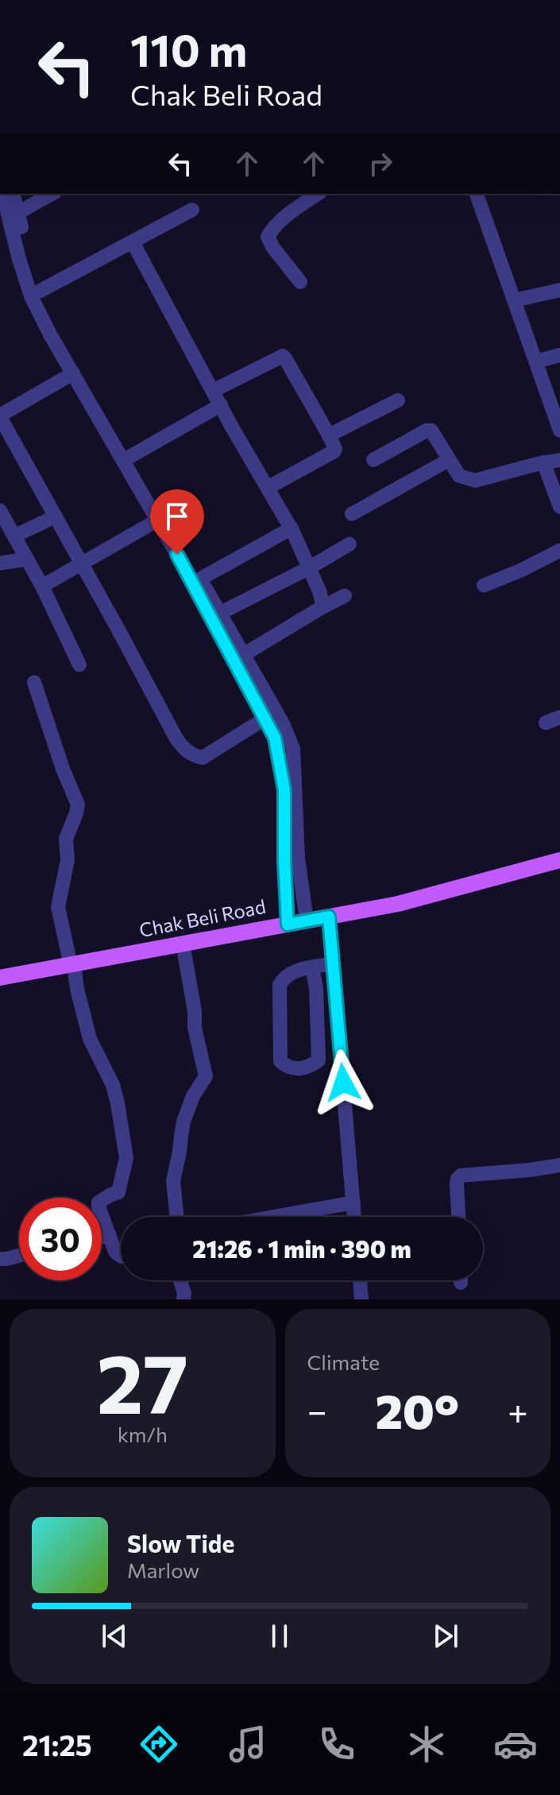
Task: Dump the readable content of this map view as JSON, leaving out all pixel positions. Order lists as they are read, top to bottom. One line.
{"streets":{"main road":["Chak Beli Road"]},"page":{"turn":["110 m","Chak Beli Road"],"limit":"30","trip":"21:26 · 1 min · 390 m","tile":[["27","km/h"],"Climate"],"heat":["−","20°","+"],"song":["Slow Tide","Marlow"],"tabs":"21:25"}}
